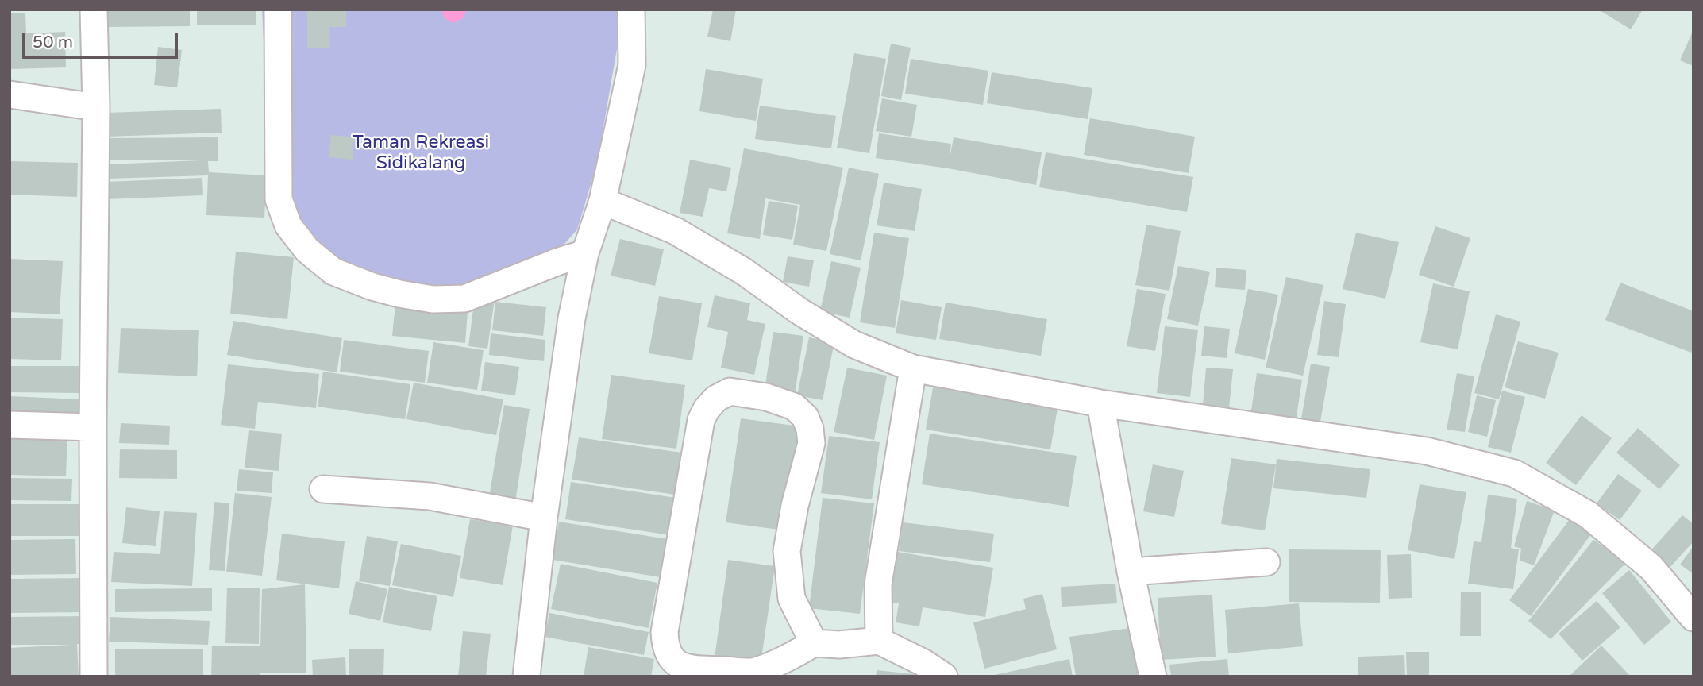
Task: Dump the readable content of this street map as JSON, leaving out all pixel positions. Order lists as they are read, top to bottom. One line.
{"parks":["Taman Rekreasi Sidikalang"],"scale_bar":"50 m"}
